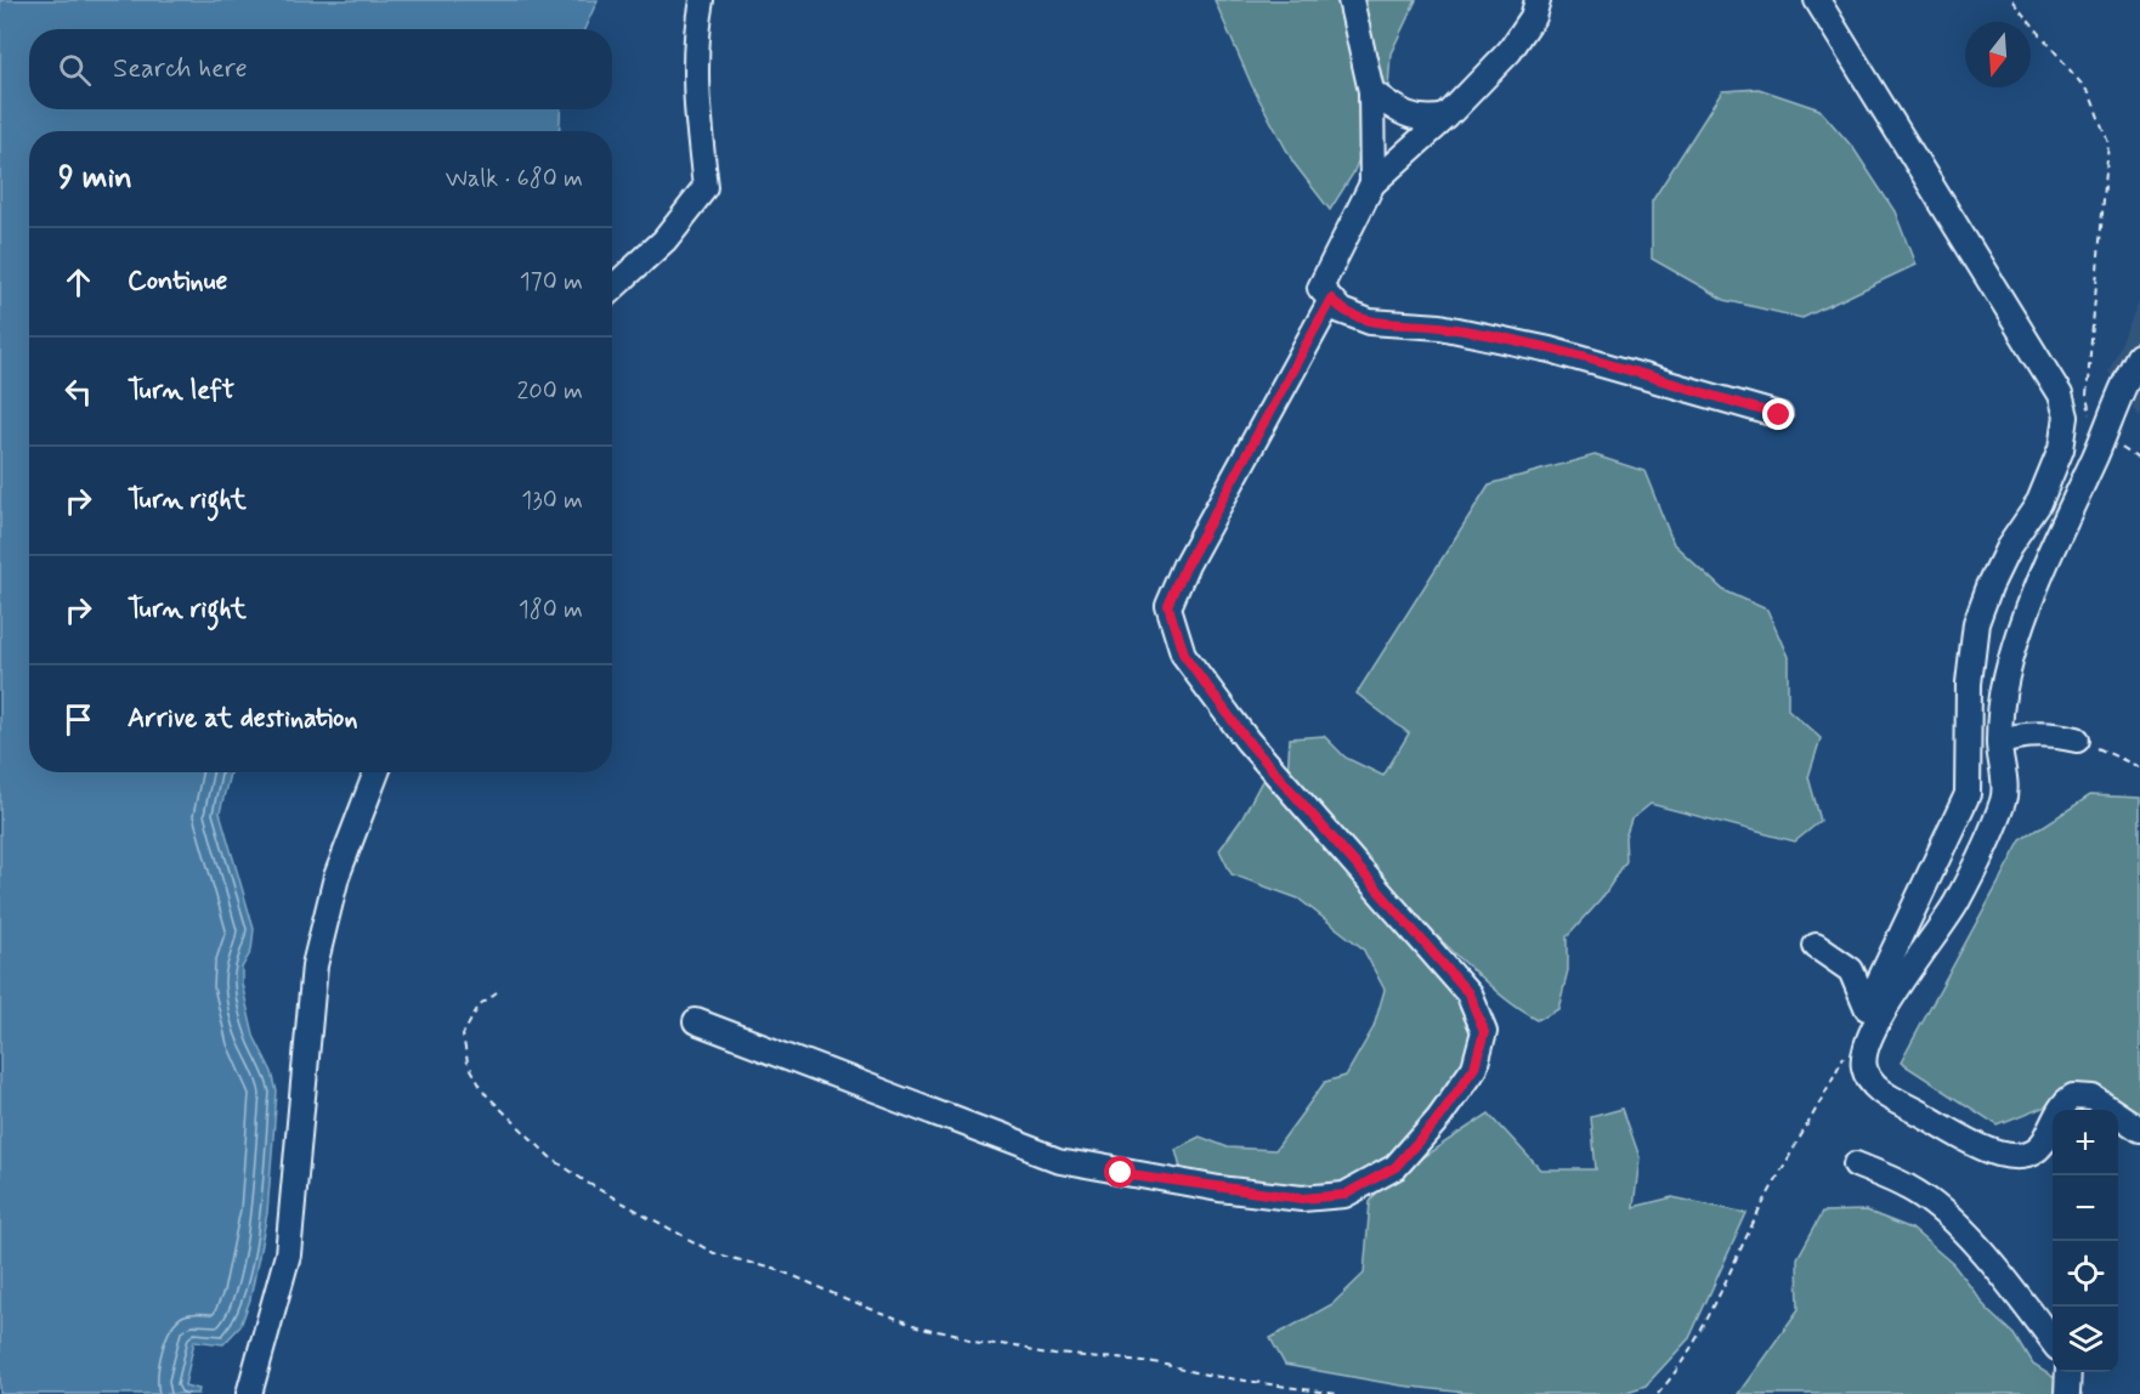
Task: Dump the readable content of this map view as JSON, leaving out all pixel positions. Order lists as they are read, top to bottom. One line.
{"north":"bottom","page":{"search":"Search here","heading":["9 min","Walk · 680 m"],"list":[["Continue","170 m"],["Turn left","200 m"],["Turn right","130 m"],["Turn right","180 m"],"Arrive at destination"],"map_buttons":["+","−"]}}
